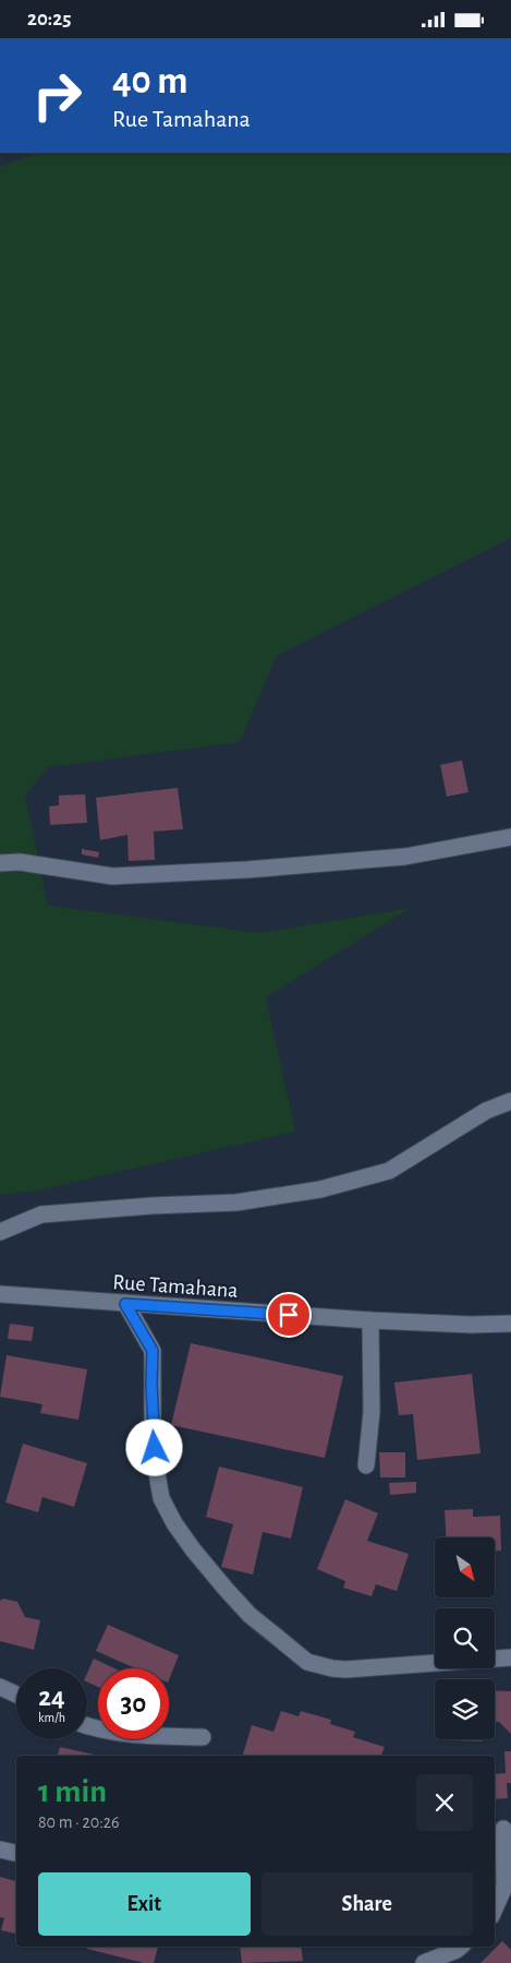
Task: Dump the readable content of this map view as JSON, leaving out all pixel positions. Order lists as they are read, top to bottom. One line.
{"streets":{"street":["Rue Tamahana"]},"north":"bottom right","page":{"status":"20:25","turn":["40 m","Rue Tamahana"],"speed":"24 km/h","limit":"30","heading":["1 min","80 m · 20:26"],"buttons":["Exit","Share"]}}
